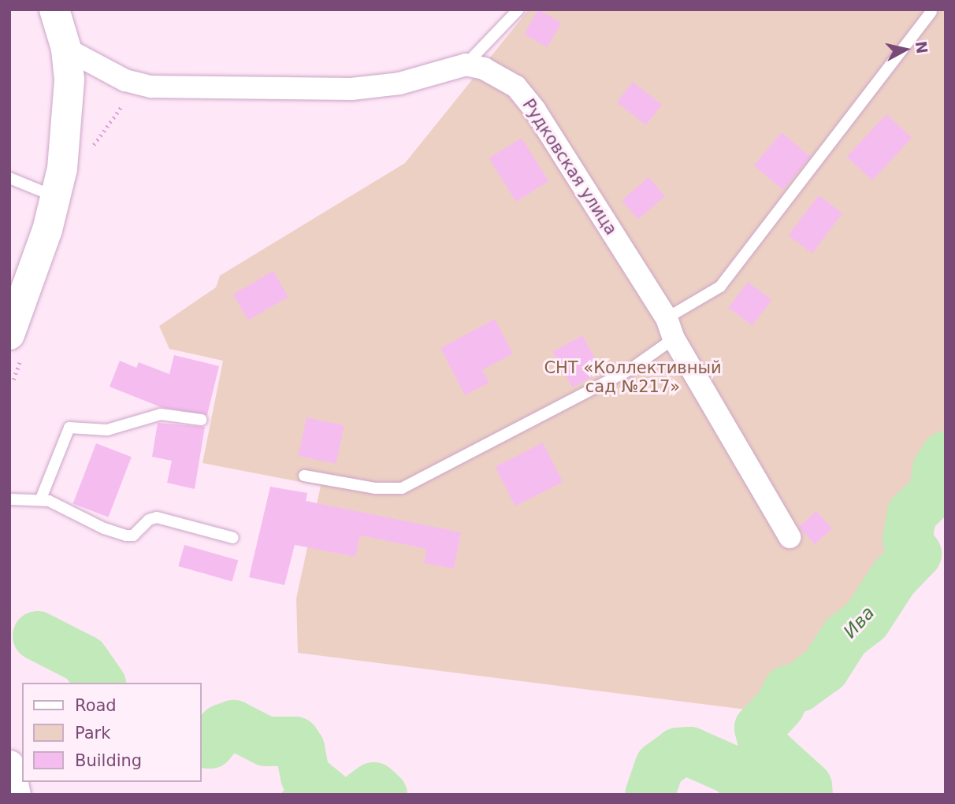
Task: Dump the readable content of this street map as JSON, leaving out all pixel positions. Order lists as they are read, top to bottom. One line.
{"streets":{"street":["Рудковская улица"]},"water":["Ива"],"parks":["СНТ «Коллективный сад №217»"],"legend":["Road","Park","Building"],"north":"right"}
